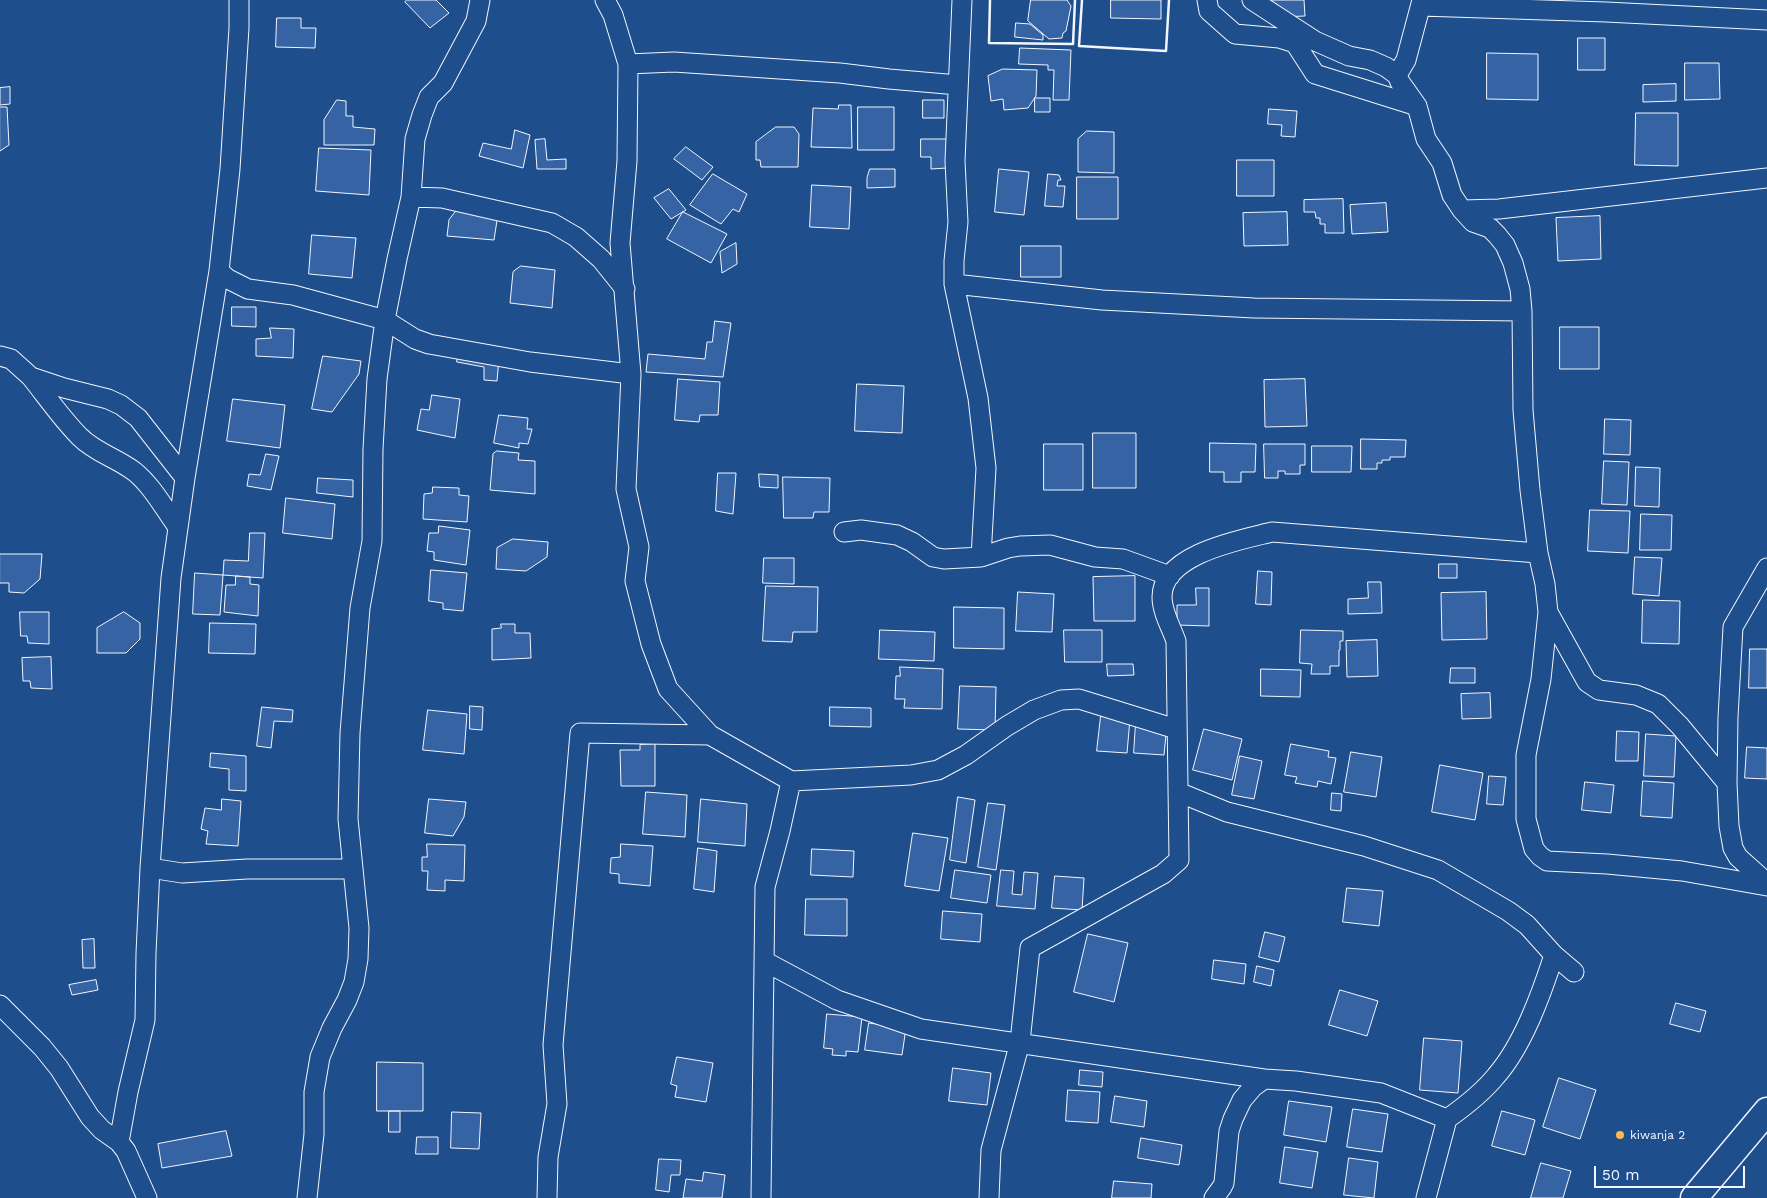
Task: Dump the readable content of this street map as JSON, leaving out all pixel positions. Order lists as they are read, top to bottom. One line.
{"places":["kiwanja 2"],"scale_bar":"50 m"}
